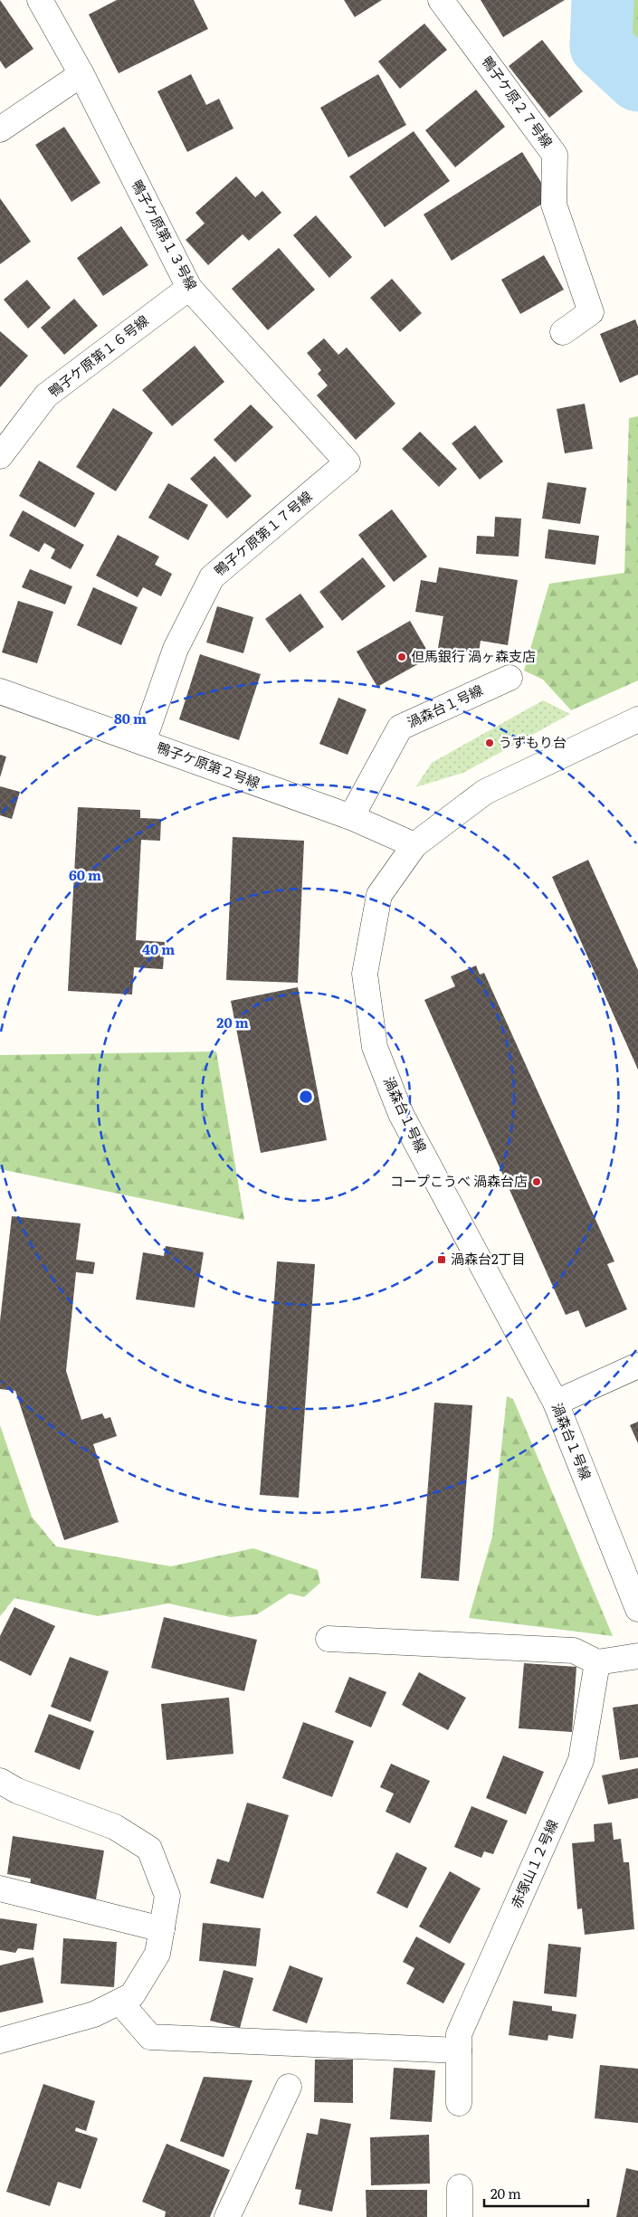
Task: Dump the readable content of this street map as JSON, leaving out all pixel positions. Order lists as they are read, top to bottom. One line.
{"streets":{"street":["鴨子ケ原２７号線","鴨子ケ原第１３号線","鴨子ケ原第１６号線","鴨子ケ原第１７号線","渦森台１号線","鴨子ケ原第２号線","赤塚山１２号線"]},"crossings":[["鴨子ケ原第１３号線","鴨子ケ原第１６号線"],["鴨子ケ原第１３号線","鴨子ケ原第１７号線"],["鴨子ケ原第１７号線","鴨子ケ原第２号線"],["渦森台１号線","鴨子ケ原第２号線"]],"places":{"other":["但馬銀行 渦ヶ森支店","うずもり台","コープこうべ 渦森台店"],"transit":["渦森台2丁目"]},"scale_bar":"20 m","rings":["80 m","60 m","40 m","20 m"]}
